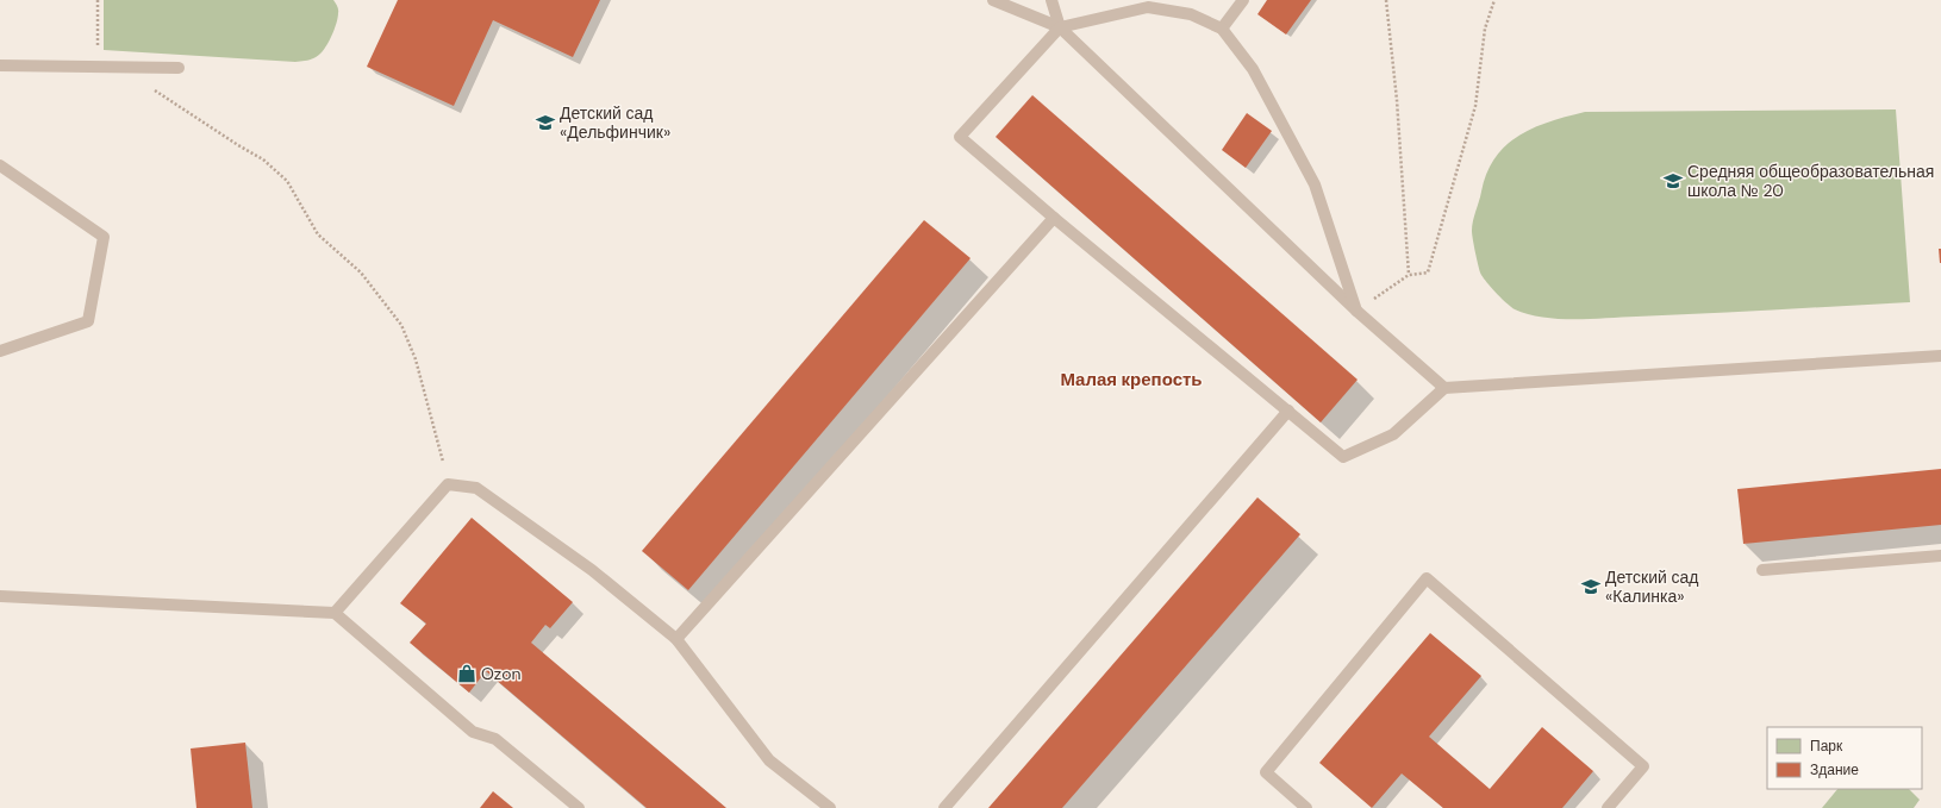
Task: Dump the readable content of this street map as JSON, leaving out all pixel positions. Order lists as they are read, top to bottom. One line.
{"districts":["Малая крепость"],"places":{"school or university":["Детский сад «Дельфинчик»","Средняя общеобразовательная школа № 20","Детский сад «Калинка»"],"shop":["Ozon"]},"legend":["Парк","Здание"]}
